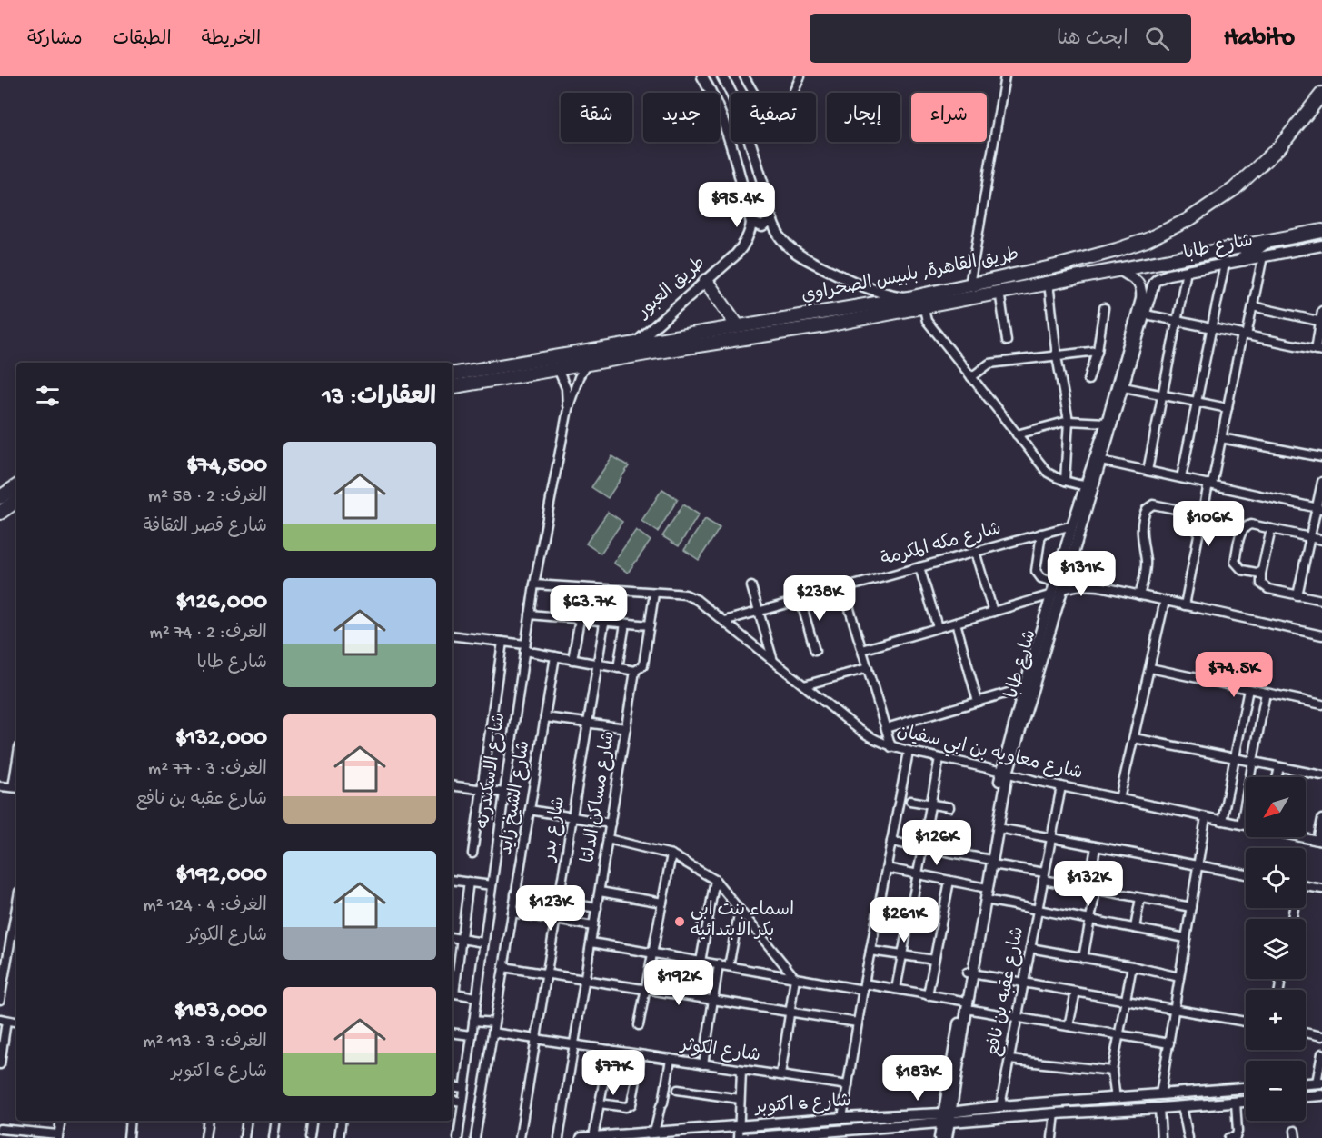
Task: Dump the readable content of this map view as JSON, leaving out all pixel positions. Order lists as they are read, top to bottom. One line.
{"streets":{"highway":["طريق القاهرة, بلبيس الصحراوي"],"street":["شارع طابا","طريق العبور","شارع مكه المكرمة","شارع معاويه بن ابي سفيان","شارع الاسكندريه","شارع مساكن الدلتا","شارع الشيخ زايد","شارع بدر","شارع عقبه بن نافع","شارع الكوثر","شارع 6 اكتوبر"]},"crossings":[["شارع طابا","شارع مكه المكرمة"],["شارع طابا","شارع معاويه بن ابي سفيان"],["شارع طابا","شارع 6 اكتوبر"],["طريق القاهرة, بلبيس الصحراوي","طريق العبور"],["طريق القاهرة, بلبيس الصحراوي","شارع الاسكندريه"],["شارع مكه المكرمة","شارع معاويه بن ابي سفيان"],["شارع معاويه بن ابي سفيان","شارع الاسكندريه"],["شارع معاويه بن ابي سفيان","شارع مساكن الدلتا"],["شارع معاويه بن ابي سفيان","شارع بدر"],["شارع معاويه بن ابي سفيان","شارع عقبه بن نافع"],["شارع مساكن الدلتا","شارع الكوثر"],["شارع الشيخ زايد","شارع الكوثر"],["شارع بدر","شارع الكوثر"],["شارع عقبه بن نافع","شارع 6 اكتوبر"]],"places":["اسماء بنت ابي بكر الابتدائيه"],"north":"bottom left","page":{"header":"Habito","search":"ابحث هنا","nav":["الخريطة","الطبقات","مشاركة"],"chip":["شراء","إيجار","تصفية","جديد","شقة"],"price":["$95.4K","$106K","$131K","$238K","$63.7K","$74.5K","$126K","$132K","$123K","$261K","$192K","$77K","$183K"],"heading":"العقارات: 13","list":[{"name":"$74,500","note":"الغرف: 2 · 58 m² · شارع قصر الثقافة"},{"name":"$126,000","note":"الغرف: 2 · 74 m² · شارع طابا"},{"name":"$132,000","note":"الغرف: 3 · 77 m² · شارع عقبه بن نافع"},{"name":"$192,000","note":"الغرف: 4 · 124 m² · شارع الكوثر"},{"name":"$183,000","note":"الغرف: 3 · 113 m² · شارع 6 اكتوبر"}],"map_buttons":["+","−"]}}
